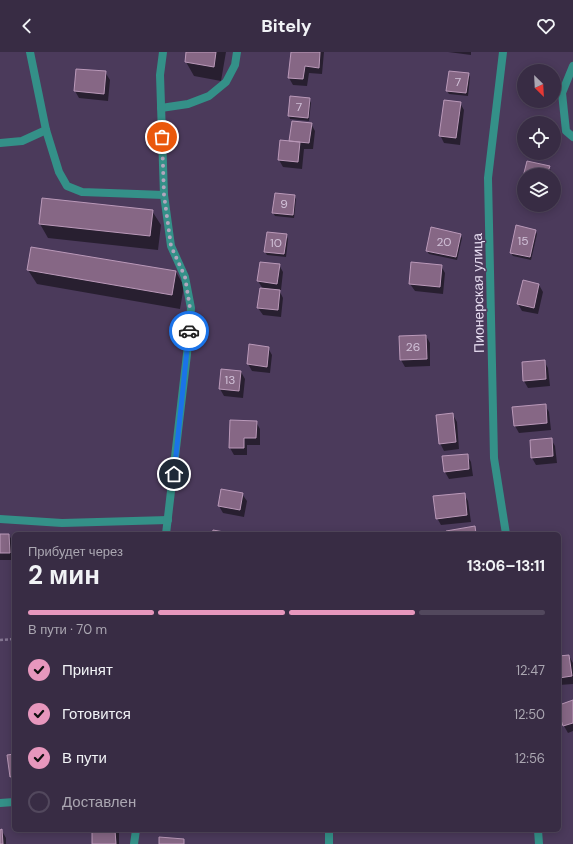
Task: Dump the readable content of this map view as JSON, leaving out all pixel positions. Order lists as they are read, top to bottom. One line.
{"streets":{"street":["Пионерская улица"]},"house_numbers":["7","7","9","15","20","10","26","13"],"north":"bottom right","page":{"header":"Bitely","heading":["2 мин","Прибудет через","13:06–13:11"],"bar":"В пути · 70 m","list":[["Принят","12:47"],["Готовится","12:50"],["В пути","12:56"],"Доставлен"]}}
